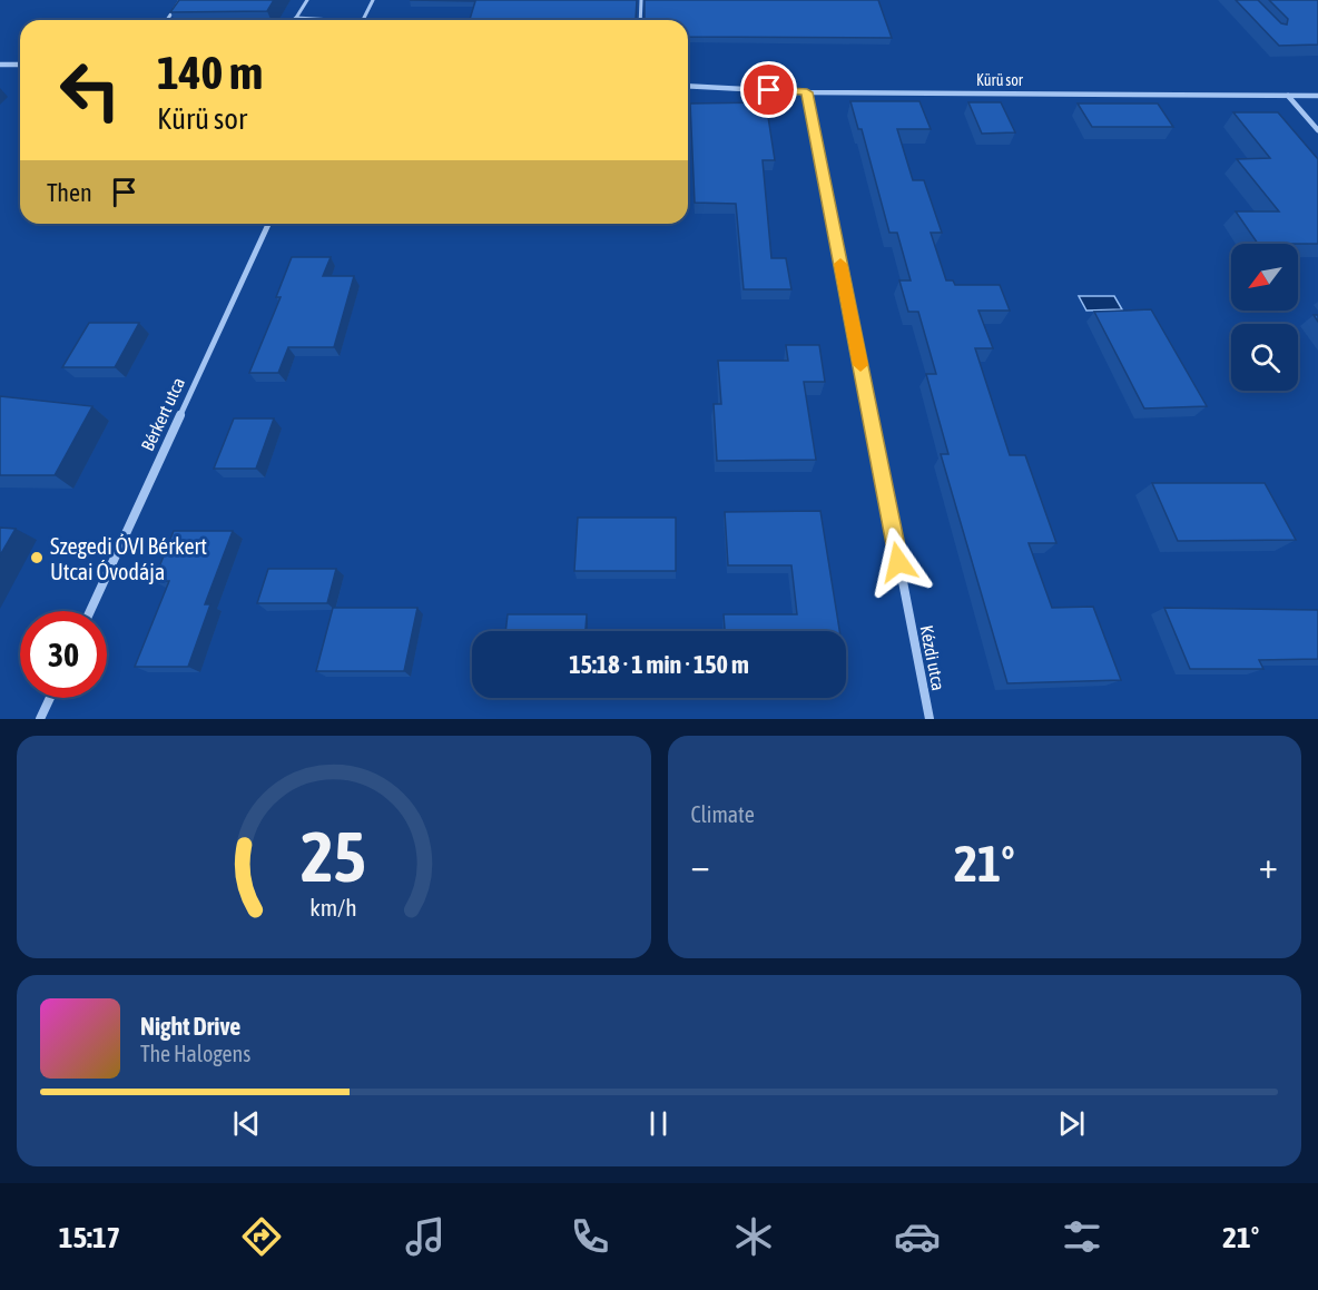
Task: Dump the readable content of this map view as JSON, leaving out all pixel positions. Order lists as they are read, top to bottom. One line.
{"streets":{"street":["Kürü sor","Bérkert utca","Kézdi utca"]},"crossings":[["Kürü sor","Kézdi utca"]],"places":["Szegedi ÓVI Bérkert Utcai Óvodája"],"north":"bottom left","page":{"turn":["140 m","Kürü sor"],"then":"Then","limit":"30","trip":"15:18 · 1 min · 150 m","tile":"Climate","heat":["−","21°","+"],"song":["Night Drive","The Halogens"],"tabs":["15:17","21°"],"gauge":["25","km/h"]}}
